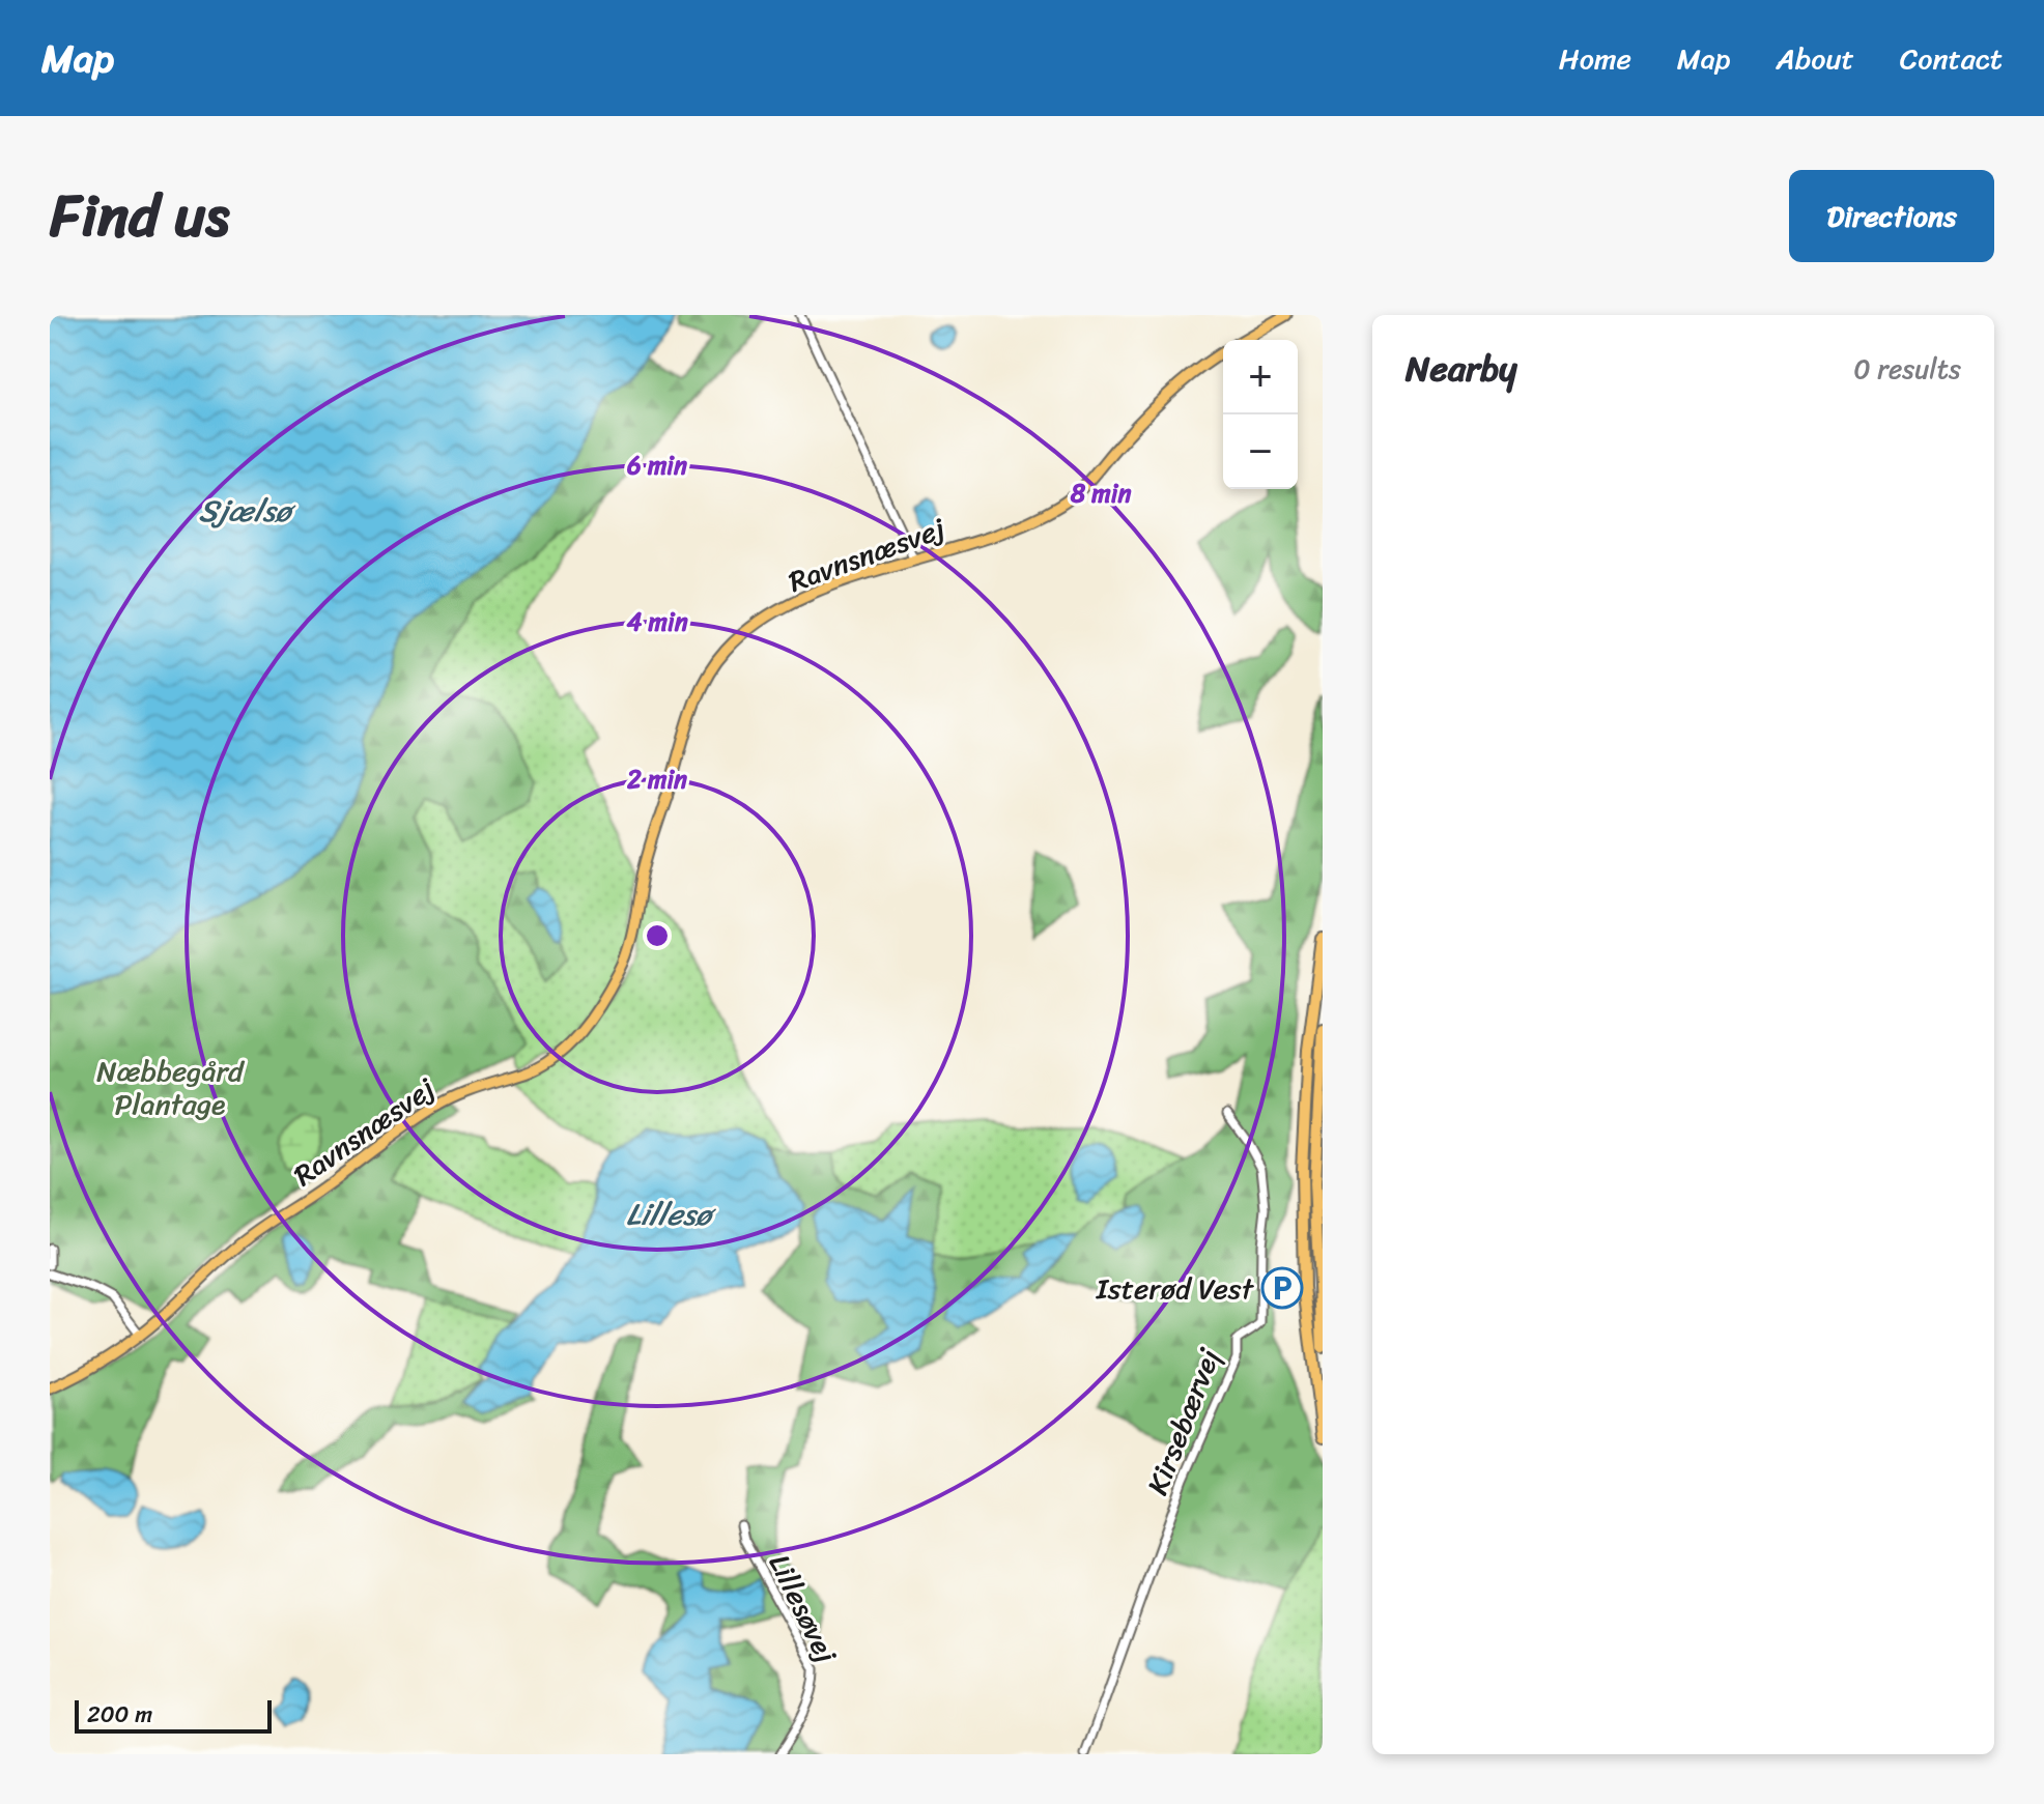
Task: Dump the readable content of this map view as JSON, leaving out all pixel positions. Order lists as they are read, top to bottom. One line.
{"streets":{"main road":["Ravnsnæsvej"],"street":["Kirsebærvej","Lillesøvej"]},"water":["Sjælsø","Lillesø"],"parks":["Næbbegård Plantage"],"places":{"parking":["Isterød Vest"]},"scale_bar":"200 m","page":{"header":"Map","nav":["Home","Map","About","Contact"],"title":"Find us","buttons":"Directions","heading":["Nearby","0 results"],"map_buttons":["+","−"],"scale":"200 m"},"rings":["6 min","8 min","4 min","2 min"]}
